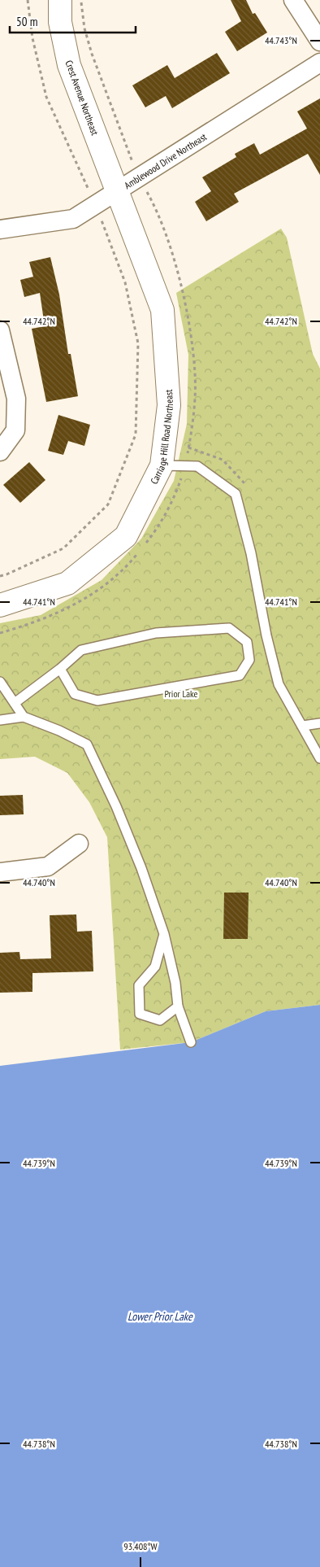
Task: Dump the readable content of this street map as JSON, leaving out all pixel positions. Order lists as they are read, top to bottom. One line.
{"streets":{"street":["Crest Avenue Northeast","Amblewood Drive Northeast","Carriage Hill Road Northeast"]},"crossings":[["Crest Avenue Northeast","Amblewood Drive Northeast"],["Crest Avenue Northeast","Carriage Hill Road Northeast"],["Amblewood Drive Northeast","Carriage Hill Road Northeast"]],"water":["Lower Prior Lake"],"parks":["Prior Lake"],"scale_bar":"50 m","coordinates":["44.743°N","44.742°N","44.741°N","44.740°N","44.739°N","44.738°N","93.408°W"]}
